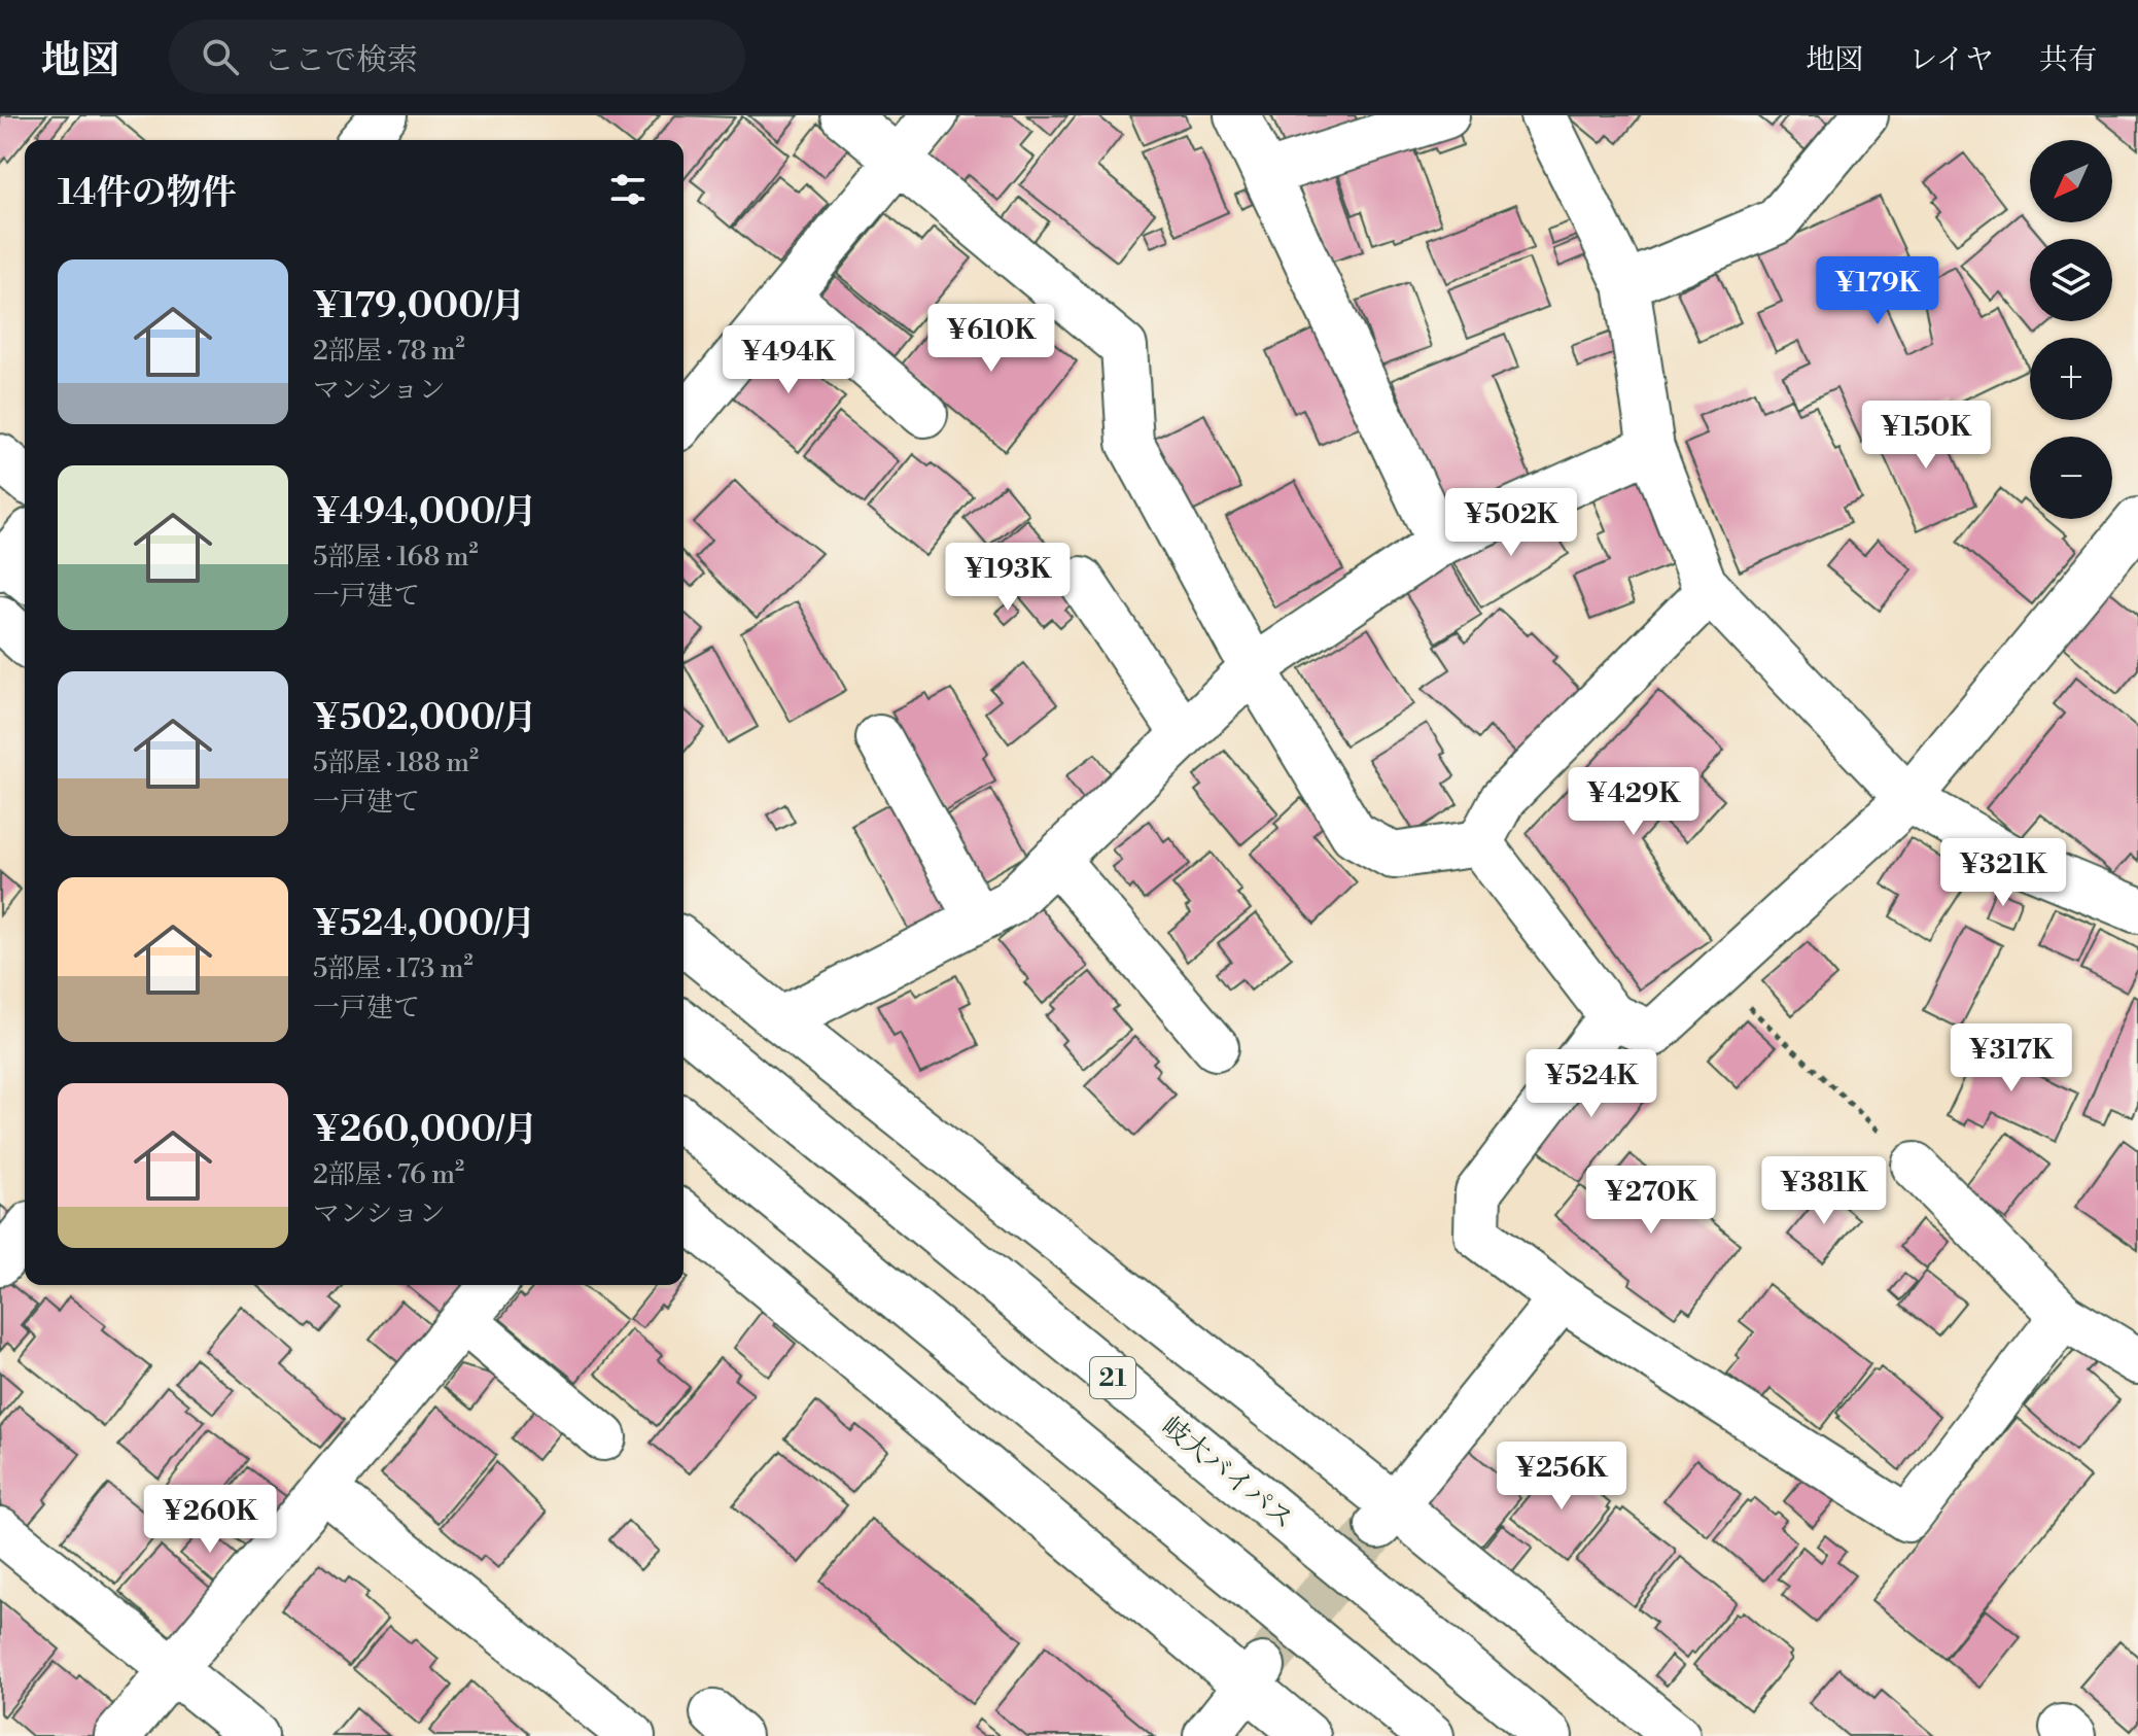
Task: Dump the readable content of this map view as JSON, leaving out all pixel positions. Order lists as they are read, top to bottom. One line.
{"streets":{"main road":["21","岐大バイパス"]},"north":"bottom left","page":{"header":"地図","search":"ここで検索","nav":["地図","レイヤ","共有"],"map_buttons":["+","−"],"heading":"14件の物件","list":[{"name":"¥179,000/月","note":"2部屋 · 78 m² · マンション"},{"name":"¥494,000/月","note":"5部屋 · 168 m² · 一戸建て"},{"name":"¥502,000/月","note":"5部屋 · 188 m² · 一戸建て"},{"name":"¥524,000/月","note":"5部屋 · 173 m² · 一戸建て"},{"name":"¥260,000/月","note":"2部屋 · 76 m² · マンション"}],"price":["¥179K","¥610K","¥494K","¥150K","¥502K","¥193K","¥429K","¥321K","¥317K","¥524K","¥381K","¥270K","¥256K","¥260K"]}}
